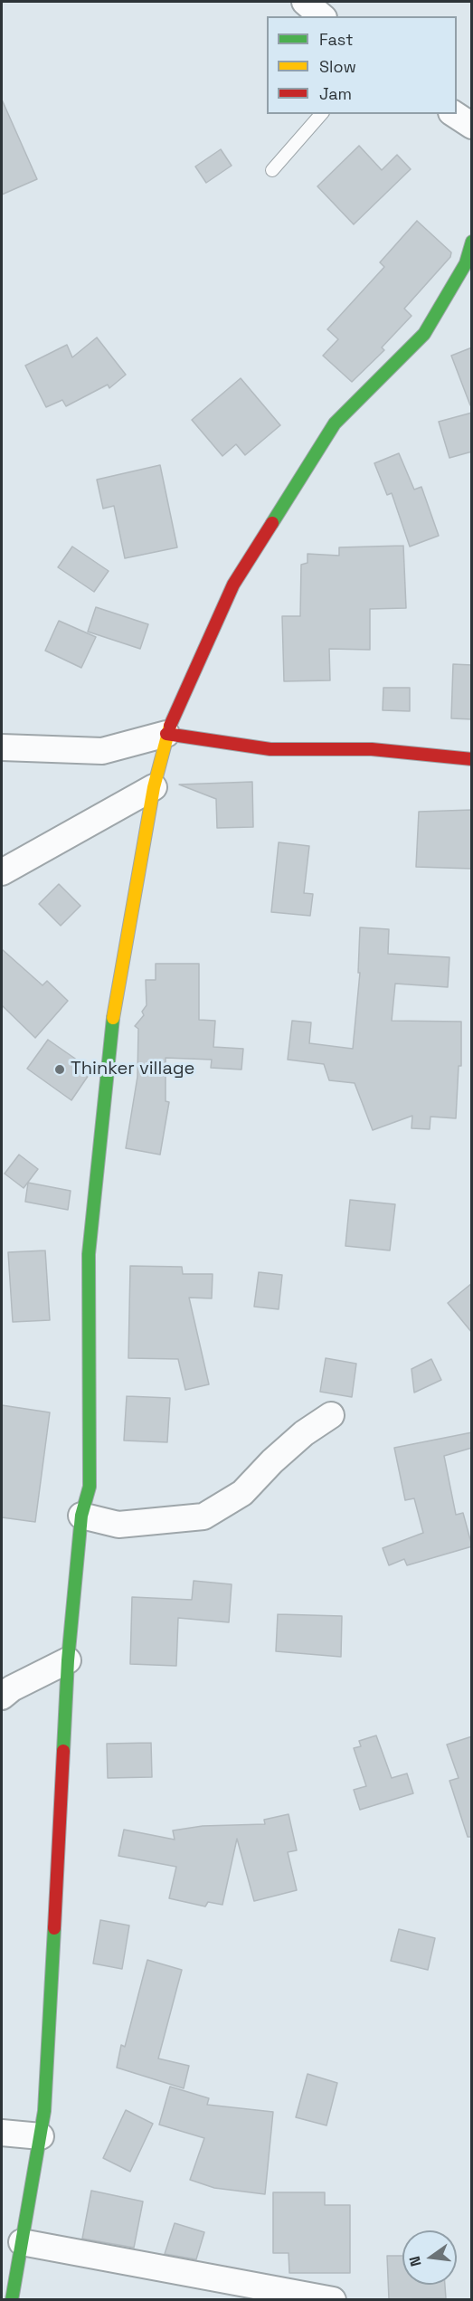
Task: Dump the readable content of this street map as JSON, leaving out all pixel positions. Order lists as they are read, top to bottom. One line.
{"places":["Thinker village"],"legend":["Fast","Slow","Jam"],"north":"left"}
